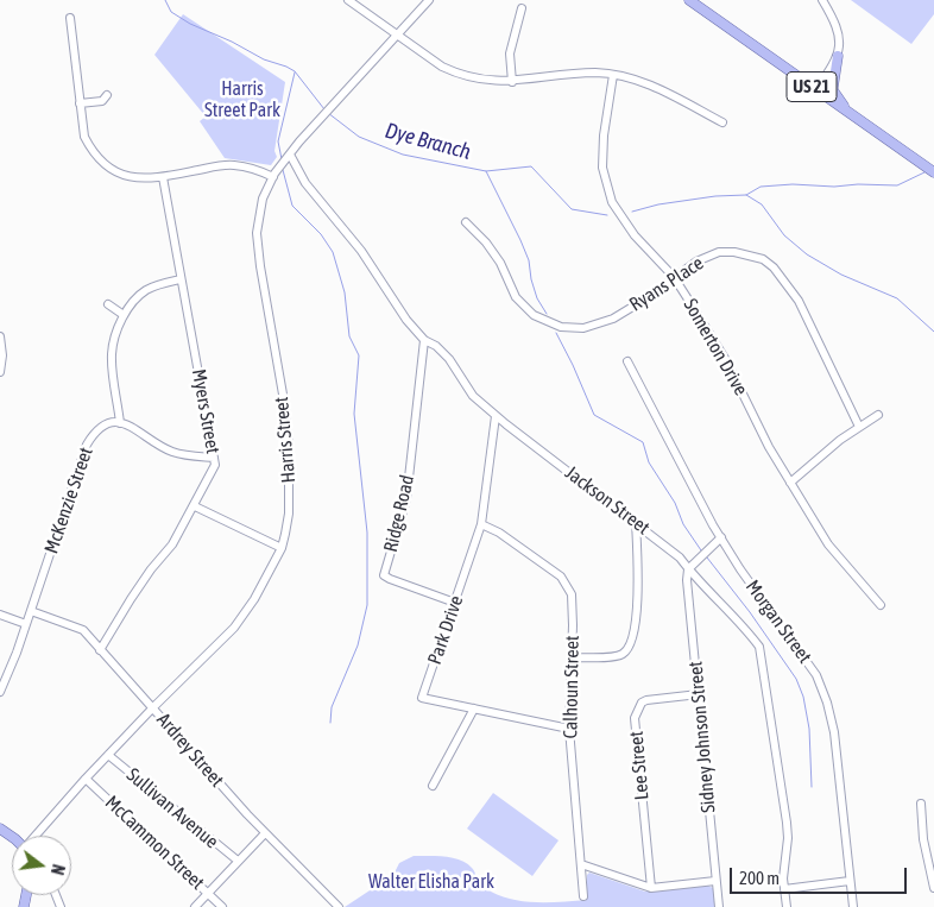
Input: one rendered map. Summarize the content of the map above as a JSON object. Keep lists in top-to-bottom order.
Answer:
{
  "streets": {
    "main road": ["US 21"],
    "street": [
      "Ryans Place",
      "Somerton Drive",
      "Myers Street",
      "Harris Street",
      "McKenzie Street",
      "Jackson Street",
      "Ridge Road",
      "Morgan Street",
      "Park Drive",
      "Calhoun Street",
      "Sidney Johnson Street",
      "Ardrey Street",
      "Lee Street",
      "Sullivan Avenue",
      "McCammon Street"
    ]
  },
  "crossings": [
    ["Ryans Place", "Somerton Drive"],
    ["Myers Street", "Ardrey Street"],
    ["Harris Street", "Jackson Street"],
    ["Harris Street", "Ardrey Street"],
    ["Harris Street", "Sullivan Avenue"],
    ["Harris Street", "McCammon Street"],
    ["McKenzie Street", "Ardrey Street"],
    ["Jackson Street", "Ridge Road"],
    ["Jackson Street", "Park Drive"],
    ["Jackson Street", "Sidney Johnson Street"],
    ["Ridge Road", "Park Drive"],
    ["Park Drive", "Calhoun Street"],
    ["Sidney Johnson Street", "Lee Street"]
  ],
  "water": ["Dye Branch"],
  "parks": ["Harris Street Park", "Walter Elisha Park"],
  "scale_bar": "200 m",
  "north": "right"
}
